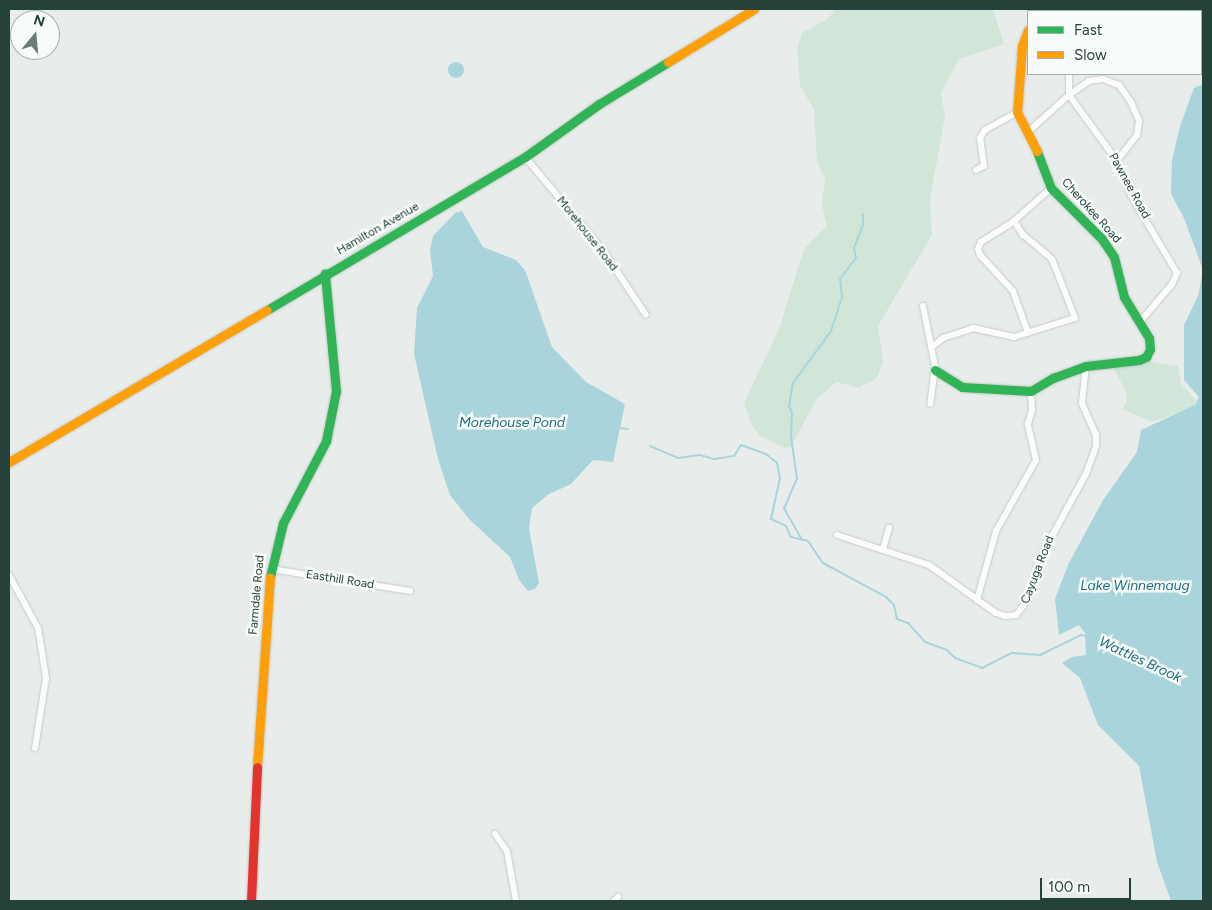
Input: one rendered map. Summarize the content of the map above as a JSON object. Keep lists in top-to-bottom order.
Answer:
{
  "streets": {
    "street": [
      "Pawnee Road",
      "Cherokee Road",
      "Hamilton Avenue",
      "Morehouse Road",
      "Cayuga Road",
      "Easthill Road",
      "Farmdale Road"
    ]
  },
  "crossings": [
    ["Pawnee Road", "Cherokee Road"],
    ["Cherokee Road", "Cayuga Road"],
    ["Hamilton Avenue", "Morehouse Road"],
    ["Hamilton Avenue", "Farmdale Road"],
    ["Easthill Road", "Farmdale Road"]
  ],
  "water": ["Morehouse Pond", "Lake Winnemaug", "Wattles Brook"],
  "legend": ["Fast", "Slow"],
  "scale_bar": "100 m",
  "north": "top"
}
